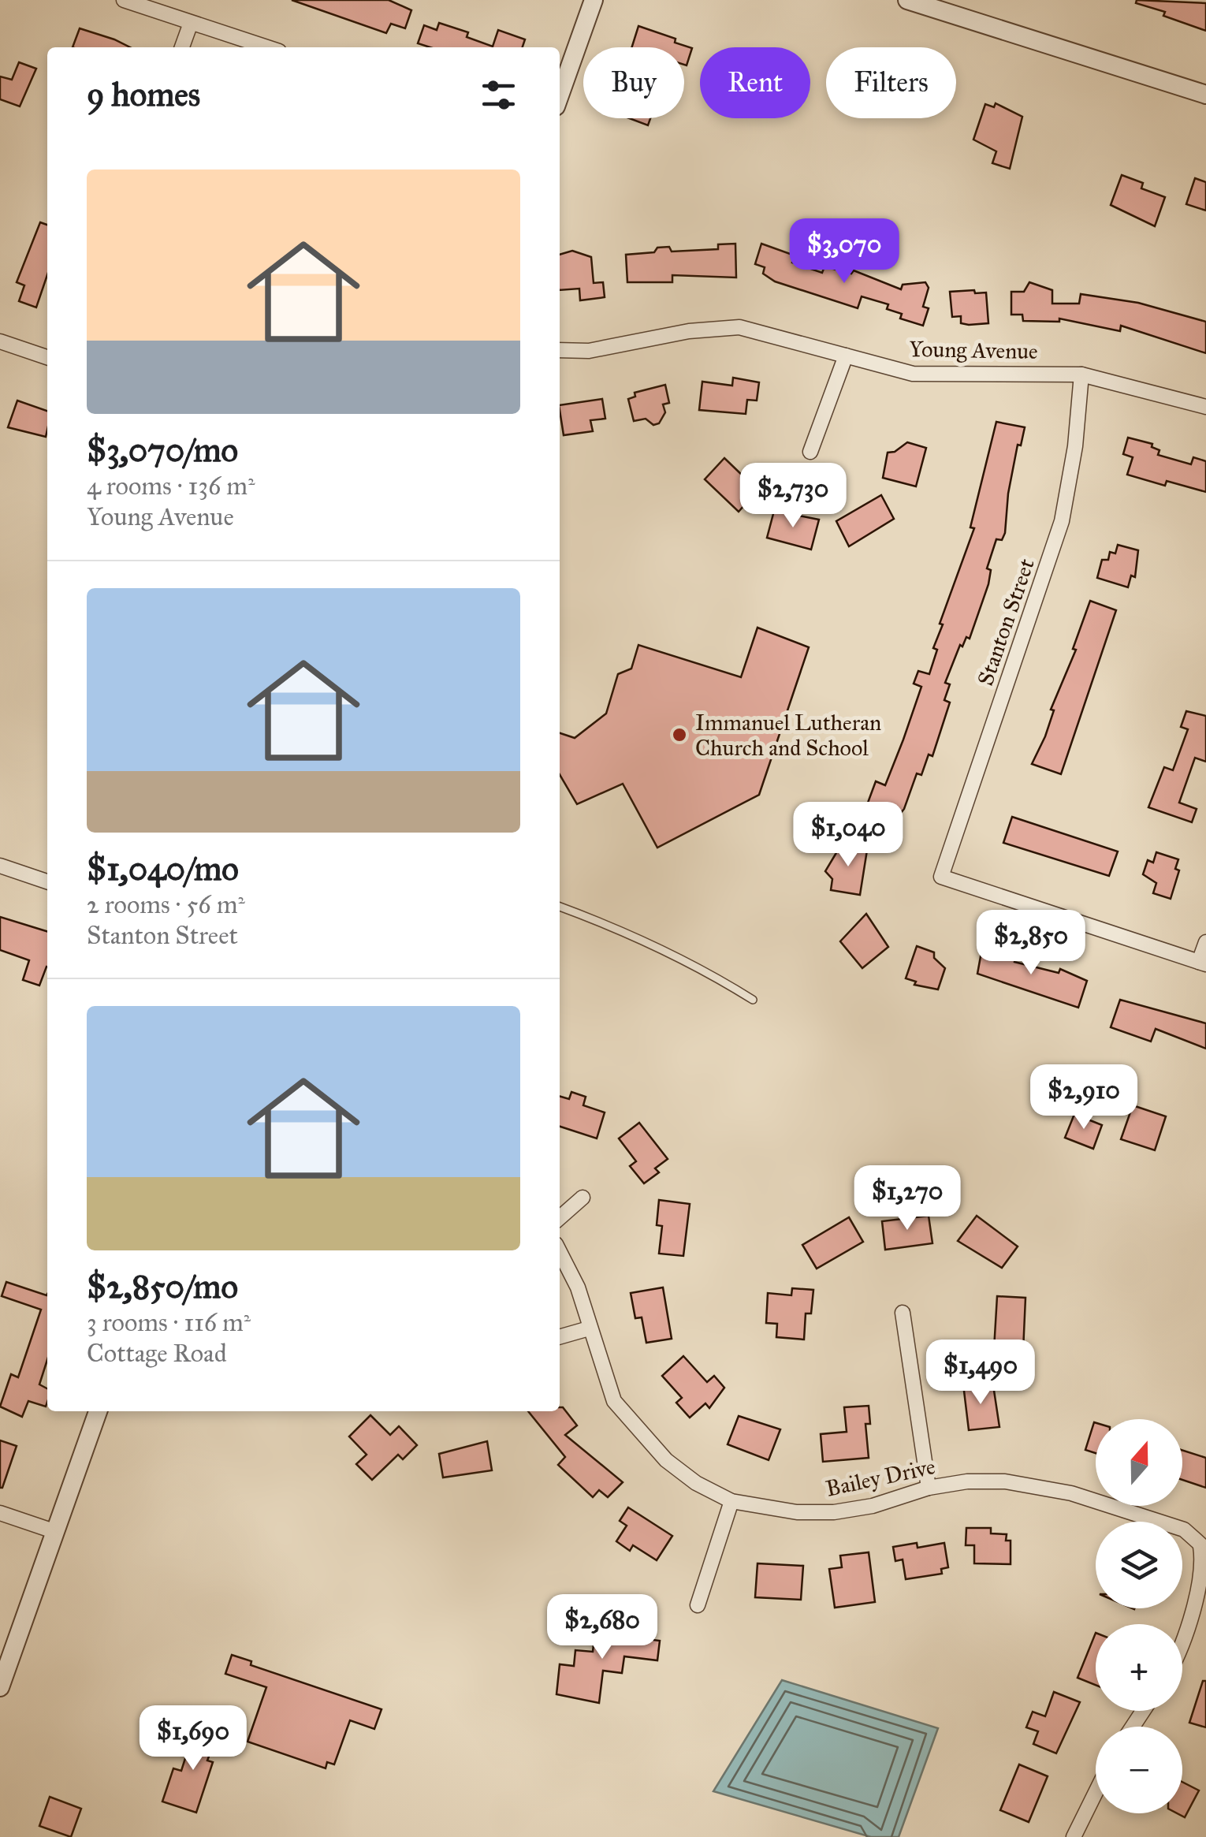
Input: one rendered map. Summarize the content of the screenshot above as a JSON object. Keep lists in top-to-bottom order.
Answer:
{
  "streets": {
    "street": ["Young Avenue", "Stanton Street", "Bailey Drive"]
  },
  "crossings": [
    ["Young Avenue", "Stanton Street"]
  ],
  "places": ["Immanuel Lutheran Church and School"],
  "north": "top",
  "page": {
    "chip": ["Buy", "Rent", "Filters"],
    "heading": "9 homes",
    "list": [
      {
        "name": "$3,070/mo",
        "note": "4 rooms · 136 m² · Young Avenue"
      },
      {
        "name": "$1,040/mo",
        "note": "2 rooms · 56 m² · Stanton Street"
      },
      {
        "name": "$2,850/mo",
        "note": "3 rooms · 116 m² · Cottage Road"
      }
    ],
    "price": [
      "$3,070",
      "$2,730",
      "$1,040",
      "$2,850",
      "$2,910",
      "$1,270",
      "$1,490",
      "$2,680",
      "$1,690"
    ],
    "map_buttons": ["+", "−"]
  }
}
